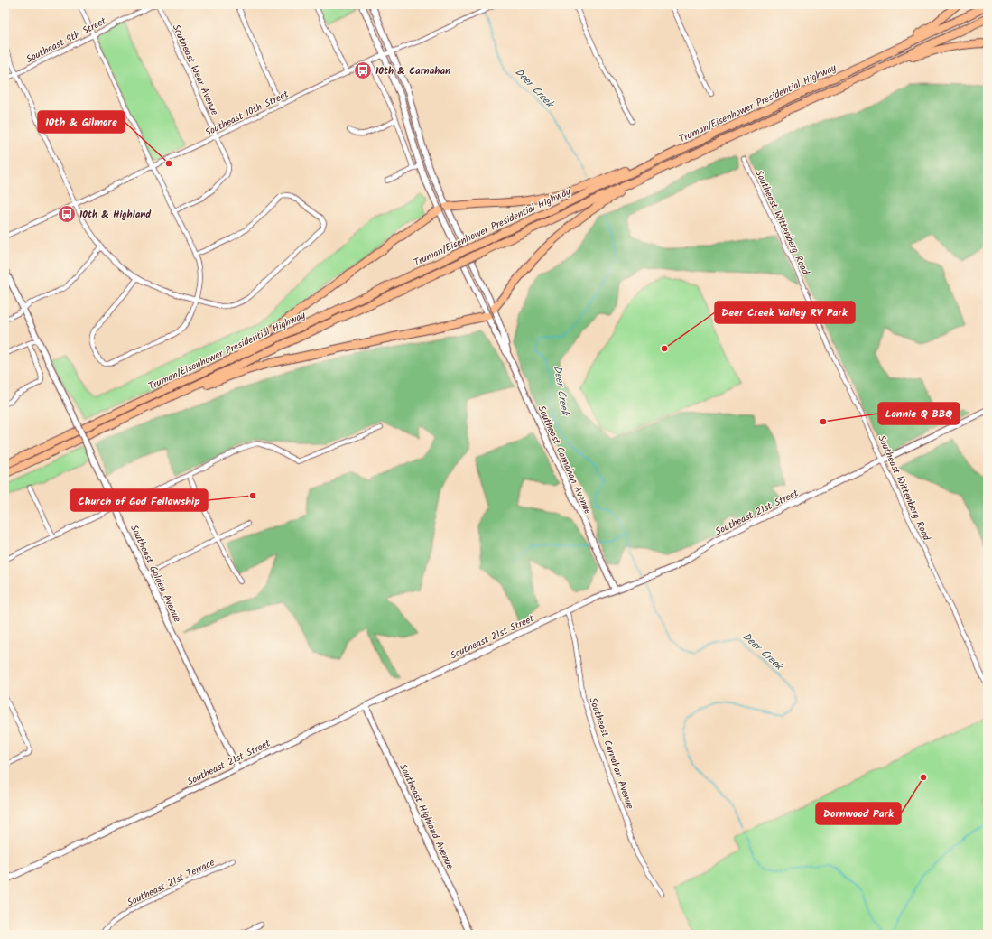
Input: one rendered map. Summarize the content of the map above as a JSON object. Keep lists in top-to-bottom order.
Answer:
{
  "streets": {
    "highway": ["Truman/Eisenhower Presidential Highway"],
    "street": [
      "Southeast 9th Street",
      "Southeast Wear Avenue",
      "Southeast 10th Street",
      "Southeast Wittenberg Road",
      "Southeast Carnahan Avenue",
      "Southeast 21st Street",
      "Southeast Golden Avenue",
      "Southeast Highland Avenue",
      "Southeast 21st Terrace"
    ]
  },
  "crossings": [
    ["Southeast Wear Avenue", "Southeast 10th Street"],
    ["Southeast 10th Street", "Southeast Carnahan Avenue"],
    ["Southeast Wittenberg Road", "Southeast 21st Street"],
    ["Southeast Carnahan Avenue", "Southeast 21st Street"],
    ["Southeast 21st Street", "Southeast Golden Avenue"],
    ["Southeast 21st Street", "Southeast Highland Avenue"]
  ],
  "water": ["Deer Creek"],
  "places": {
    "bus stop": ["10th & Carnahan", "10th & Highland"],
    "other": [
      "10th & Gilmore",
      "Deer Creek Valley RV Park",
      "Lonnie Q BBQ",
      "Church of God Fellowship",
      "Dornwood Park"
    ]
  }
}
